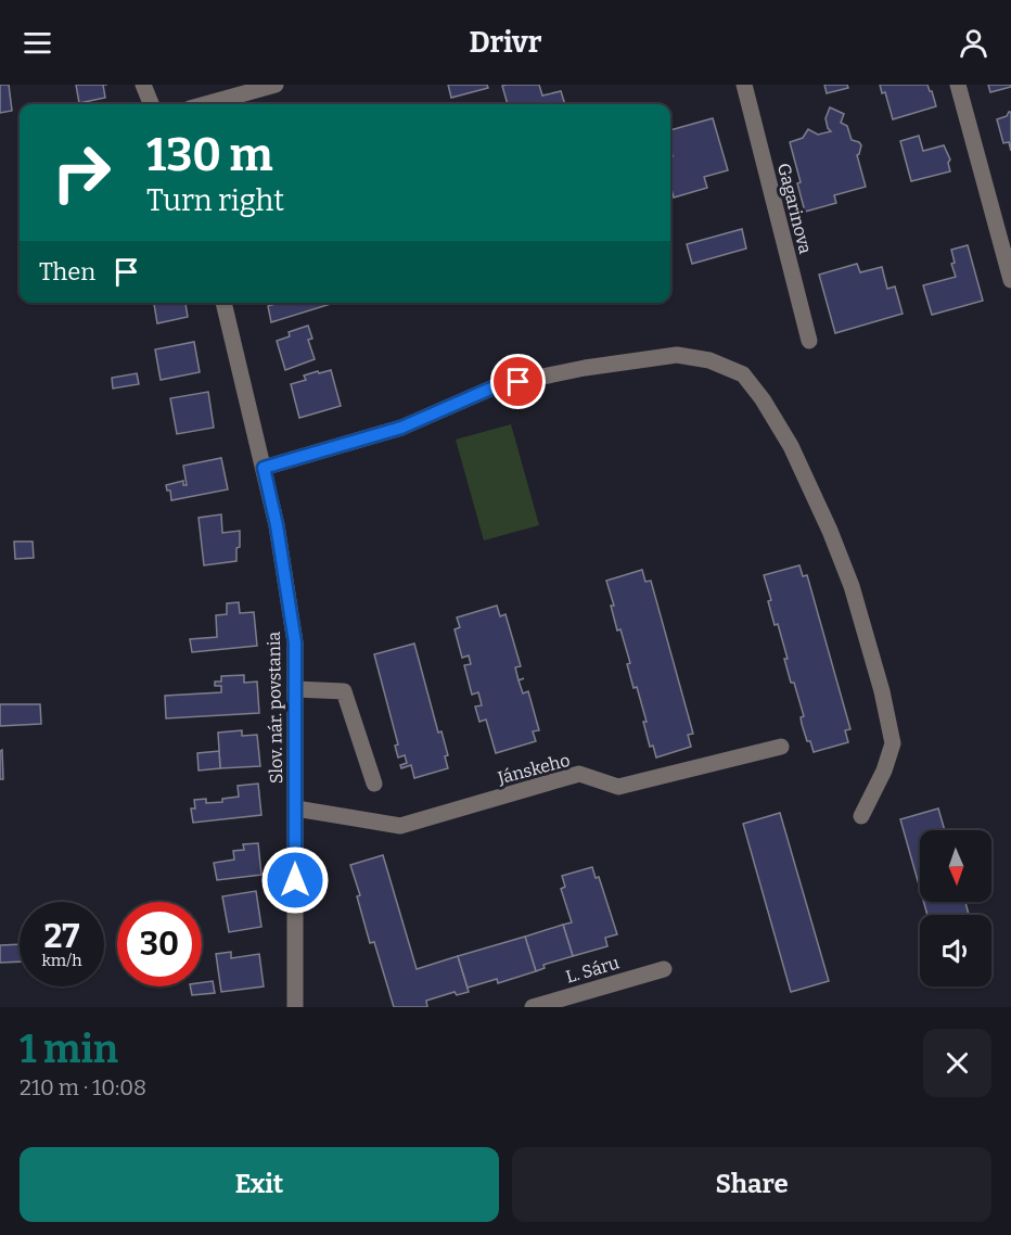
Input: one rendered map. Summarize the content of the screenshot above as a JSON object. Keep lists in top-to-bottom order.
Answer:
{
  "streets": {
    "street": [
      "Gagarinova",
      "Slov. nár. povstania",
      "Jánskeho",
      "L. Sáru"
    ]
  },
  "crossings": [
    ["Slov. nár. povstania", "Jánskeho"]
  ],
  "north": "bottom",
  "page": {
    "header": "Drivr",
    "turn": ["130 m", "Turn right"],
    "then": "Then",
    "speed": "27 km/h",
    "limit": "30",
    "heading": ["1 min", "210 m · 10:08"],
    "buttons": ["Exit", "Share"]
  }
}
